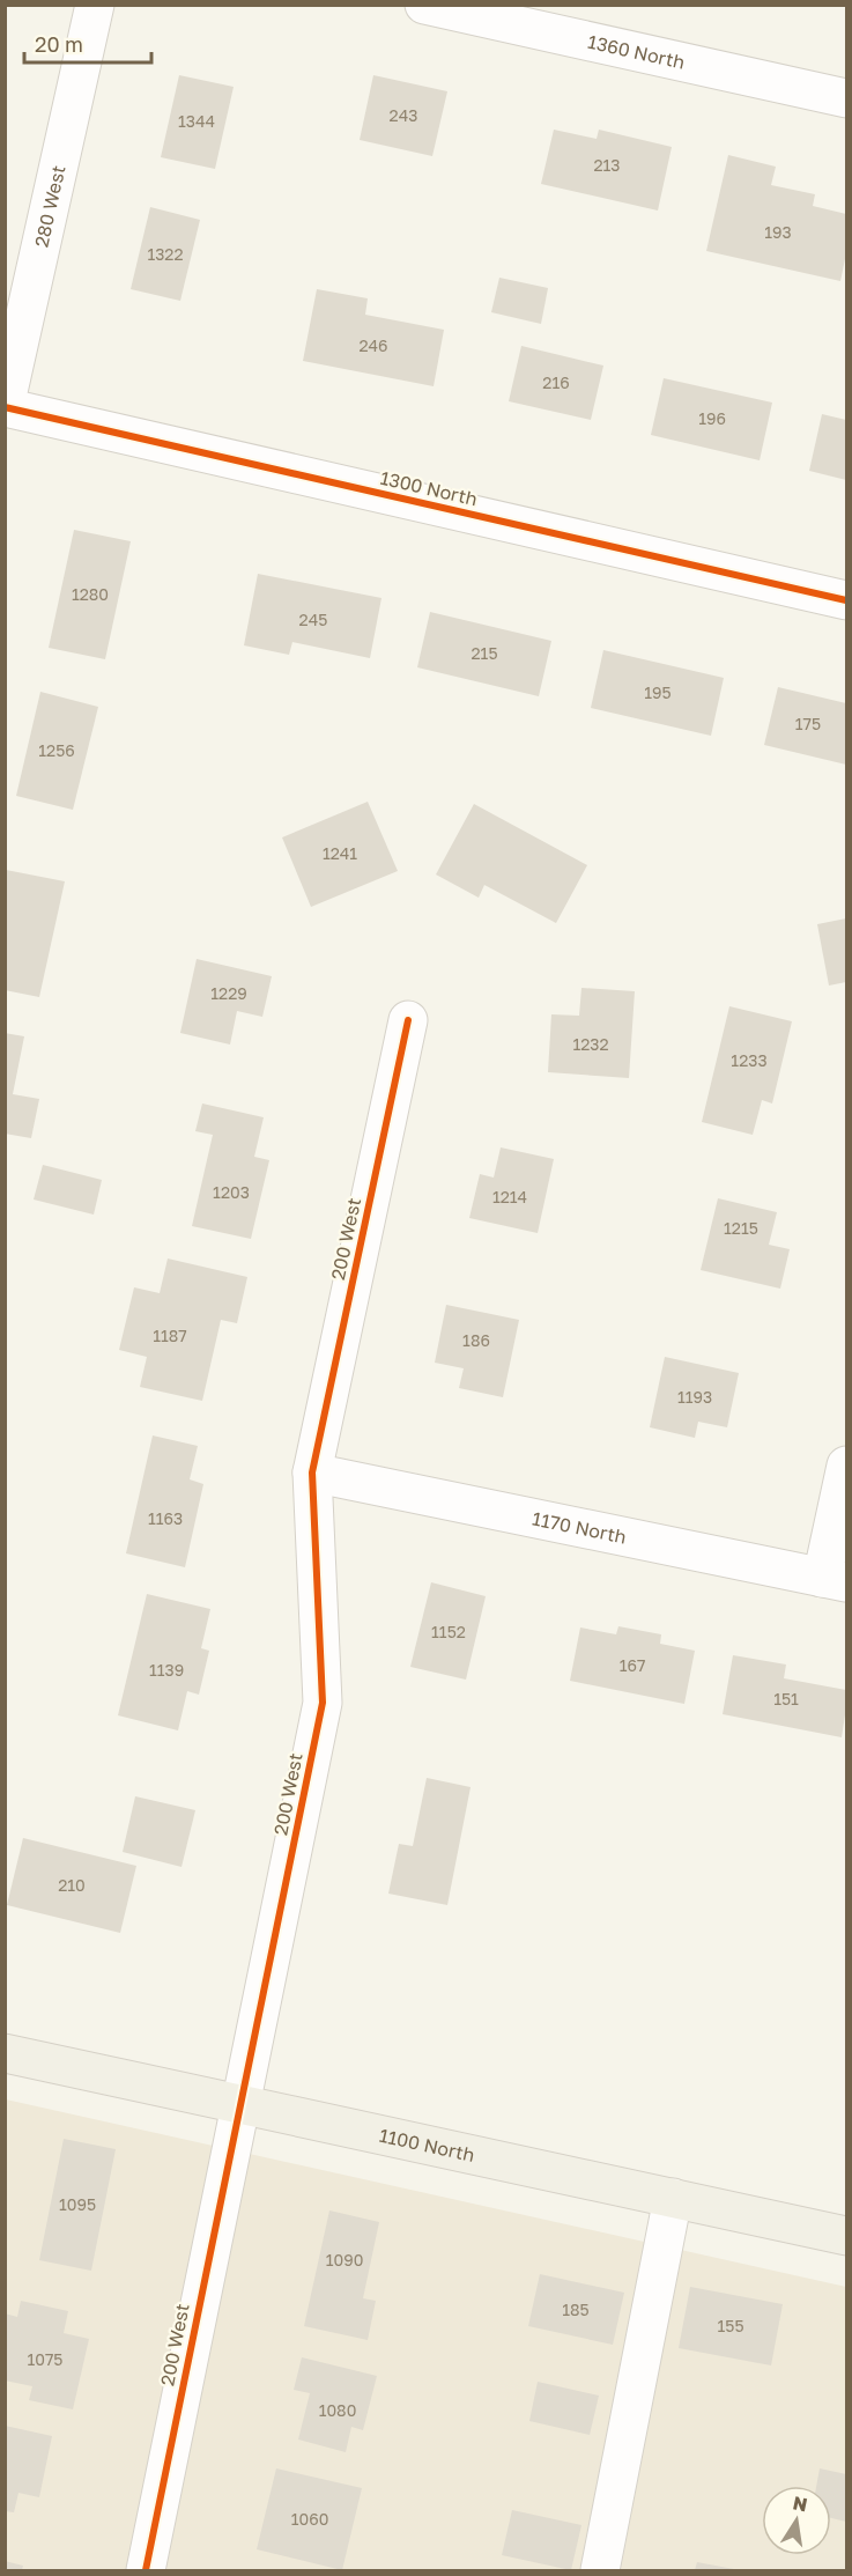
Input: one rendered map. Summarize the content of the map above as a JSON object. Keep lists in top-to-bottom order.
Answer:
{
  "streets": {
    "main road": ["1100 North"],
    "street": [
      "1360 North",
      "280 West",
      "1300 North",
      "200 West",
      "1170 North"
    ]
  },
  "crossings": [
    ["280 West", "1300 North"],
    ["200 West", "1170 North"],
    ["200 West", "1100 North"]
  ],
  "house_numbers": [
    "243",
    "1344",
    "213",
    "193",
    "1322",
    "246",
    "216",
    "196",
    "1280",
    "245",
    "215",
    "195",
    "175",
    "1256",
    "1241",
    "1229",
    "1232",
    "1233",
    "1203",
    "1214",
    "1215",
    "1187",
    "186",
    "1193",
    "1163",
    "1152",
    "167",
    "1139",
    "151",
    "210",
    "1095",
    "1090",
    "185",
    "155",
    "1075",
    "1080",
    "1060"
  ],
  "scale_bar": "20 m",
  "north": "top"
}
